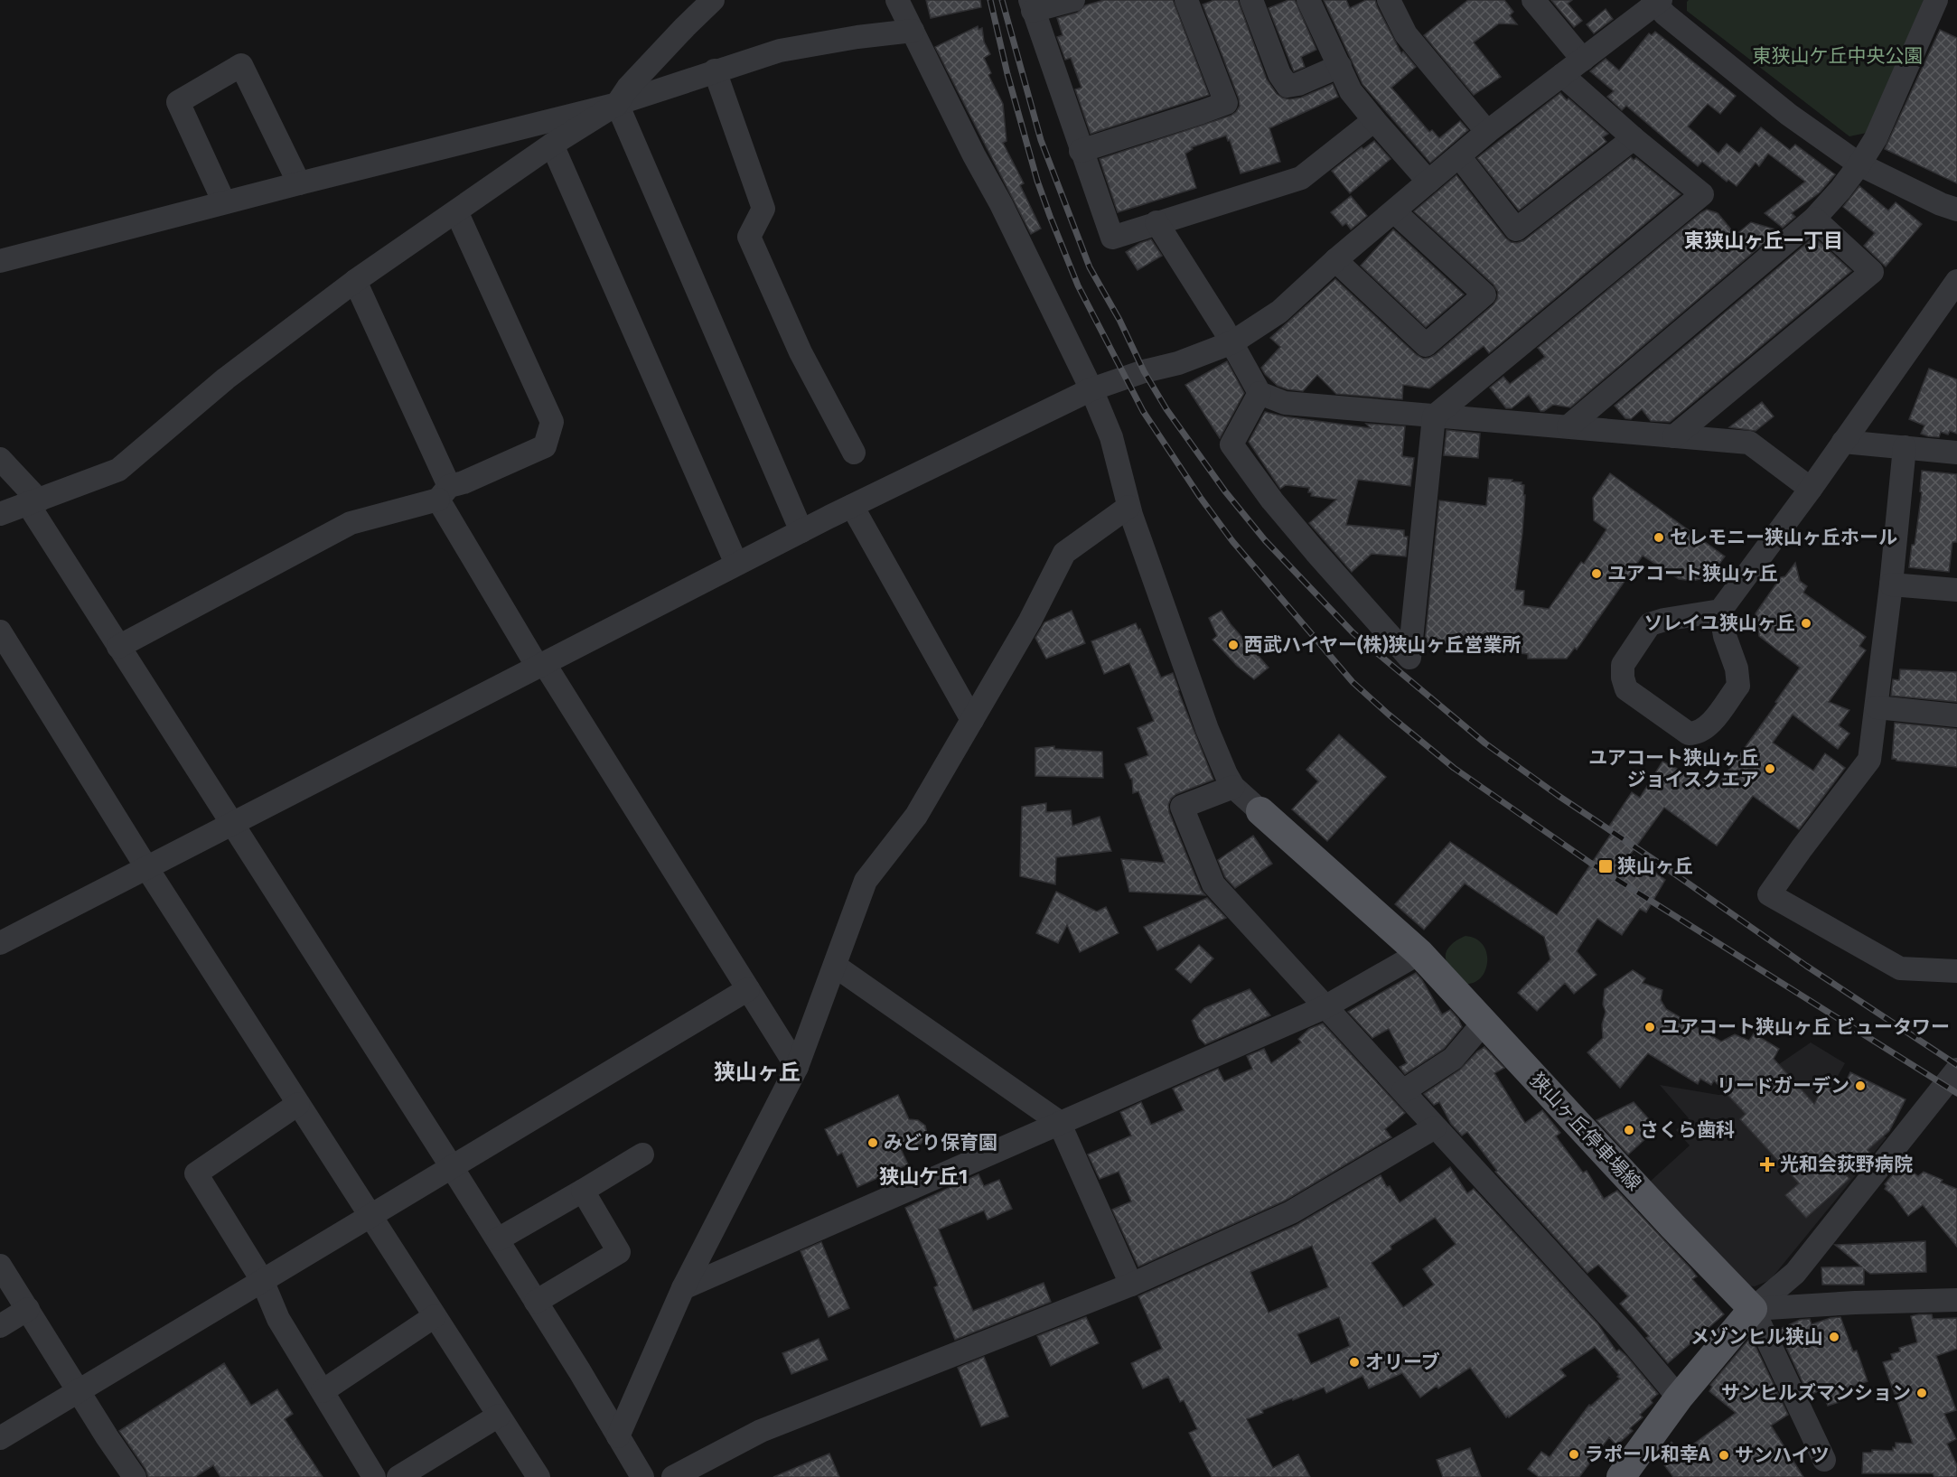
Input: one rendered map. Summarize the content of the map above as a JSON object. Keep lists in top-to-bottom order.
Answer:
{
  "streets": {
    "main road": ["狭山ヶ丘停車場線"]
  },
  "districts": ["東狭山ヶ丘一丁目", "狭山ヶ丘", "狭山ケ丘1"],
  "parks": ["東狭山ケ丘中央公園"],
  "places": {
    "other": [
      "セレモニー狭山ヶ丘ホール",
      "ユアコート狭山ヶ丘",
      "ソレイユ狭山ヶ丘",
      "西武ハイヤー(株)狭山ヶ丘営業所",
      "ユアコート狭山ヶ丘 ジョイスクエア",
      "ユアコート狭山ヶ丘 ビュータワー",
      "リードガーデン",
      "さくら歯科",
      "みどり保育園",
      "メゾンヒル狭山",
      "オリーブ",
      "サンヒルズマンション",
      "ラポール和幸A",
      "サンハイツ"
    ],
    "transit": ["狭山ヶ丘"],
    "health": ["光和会荻野病院"]
  }
}
